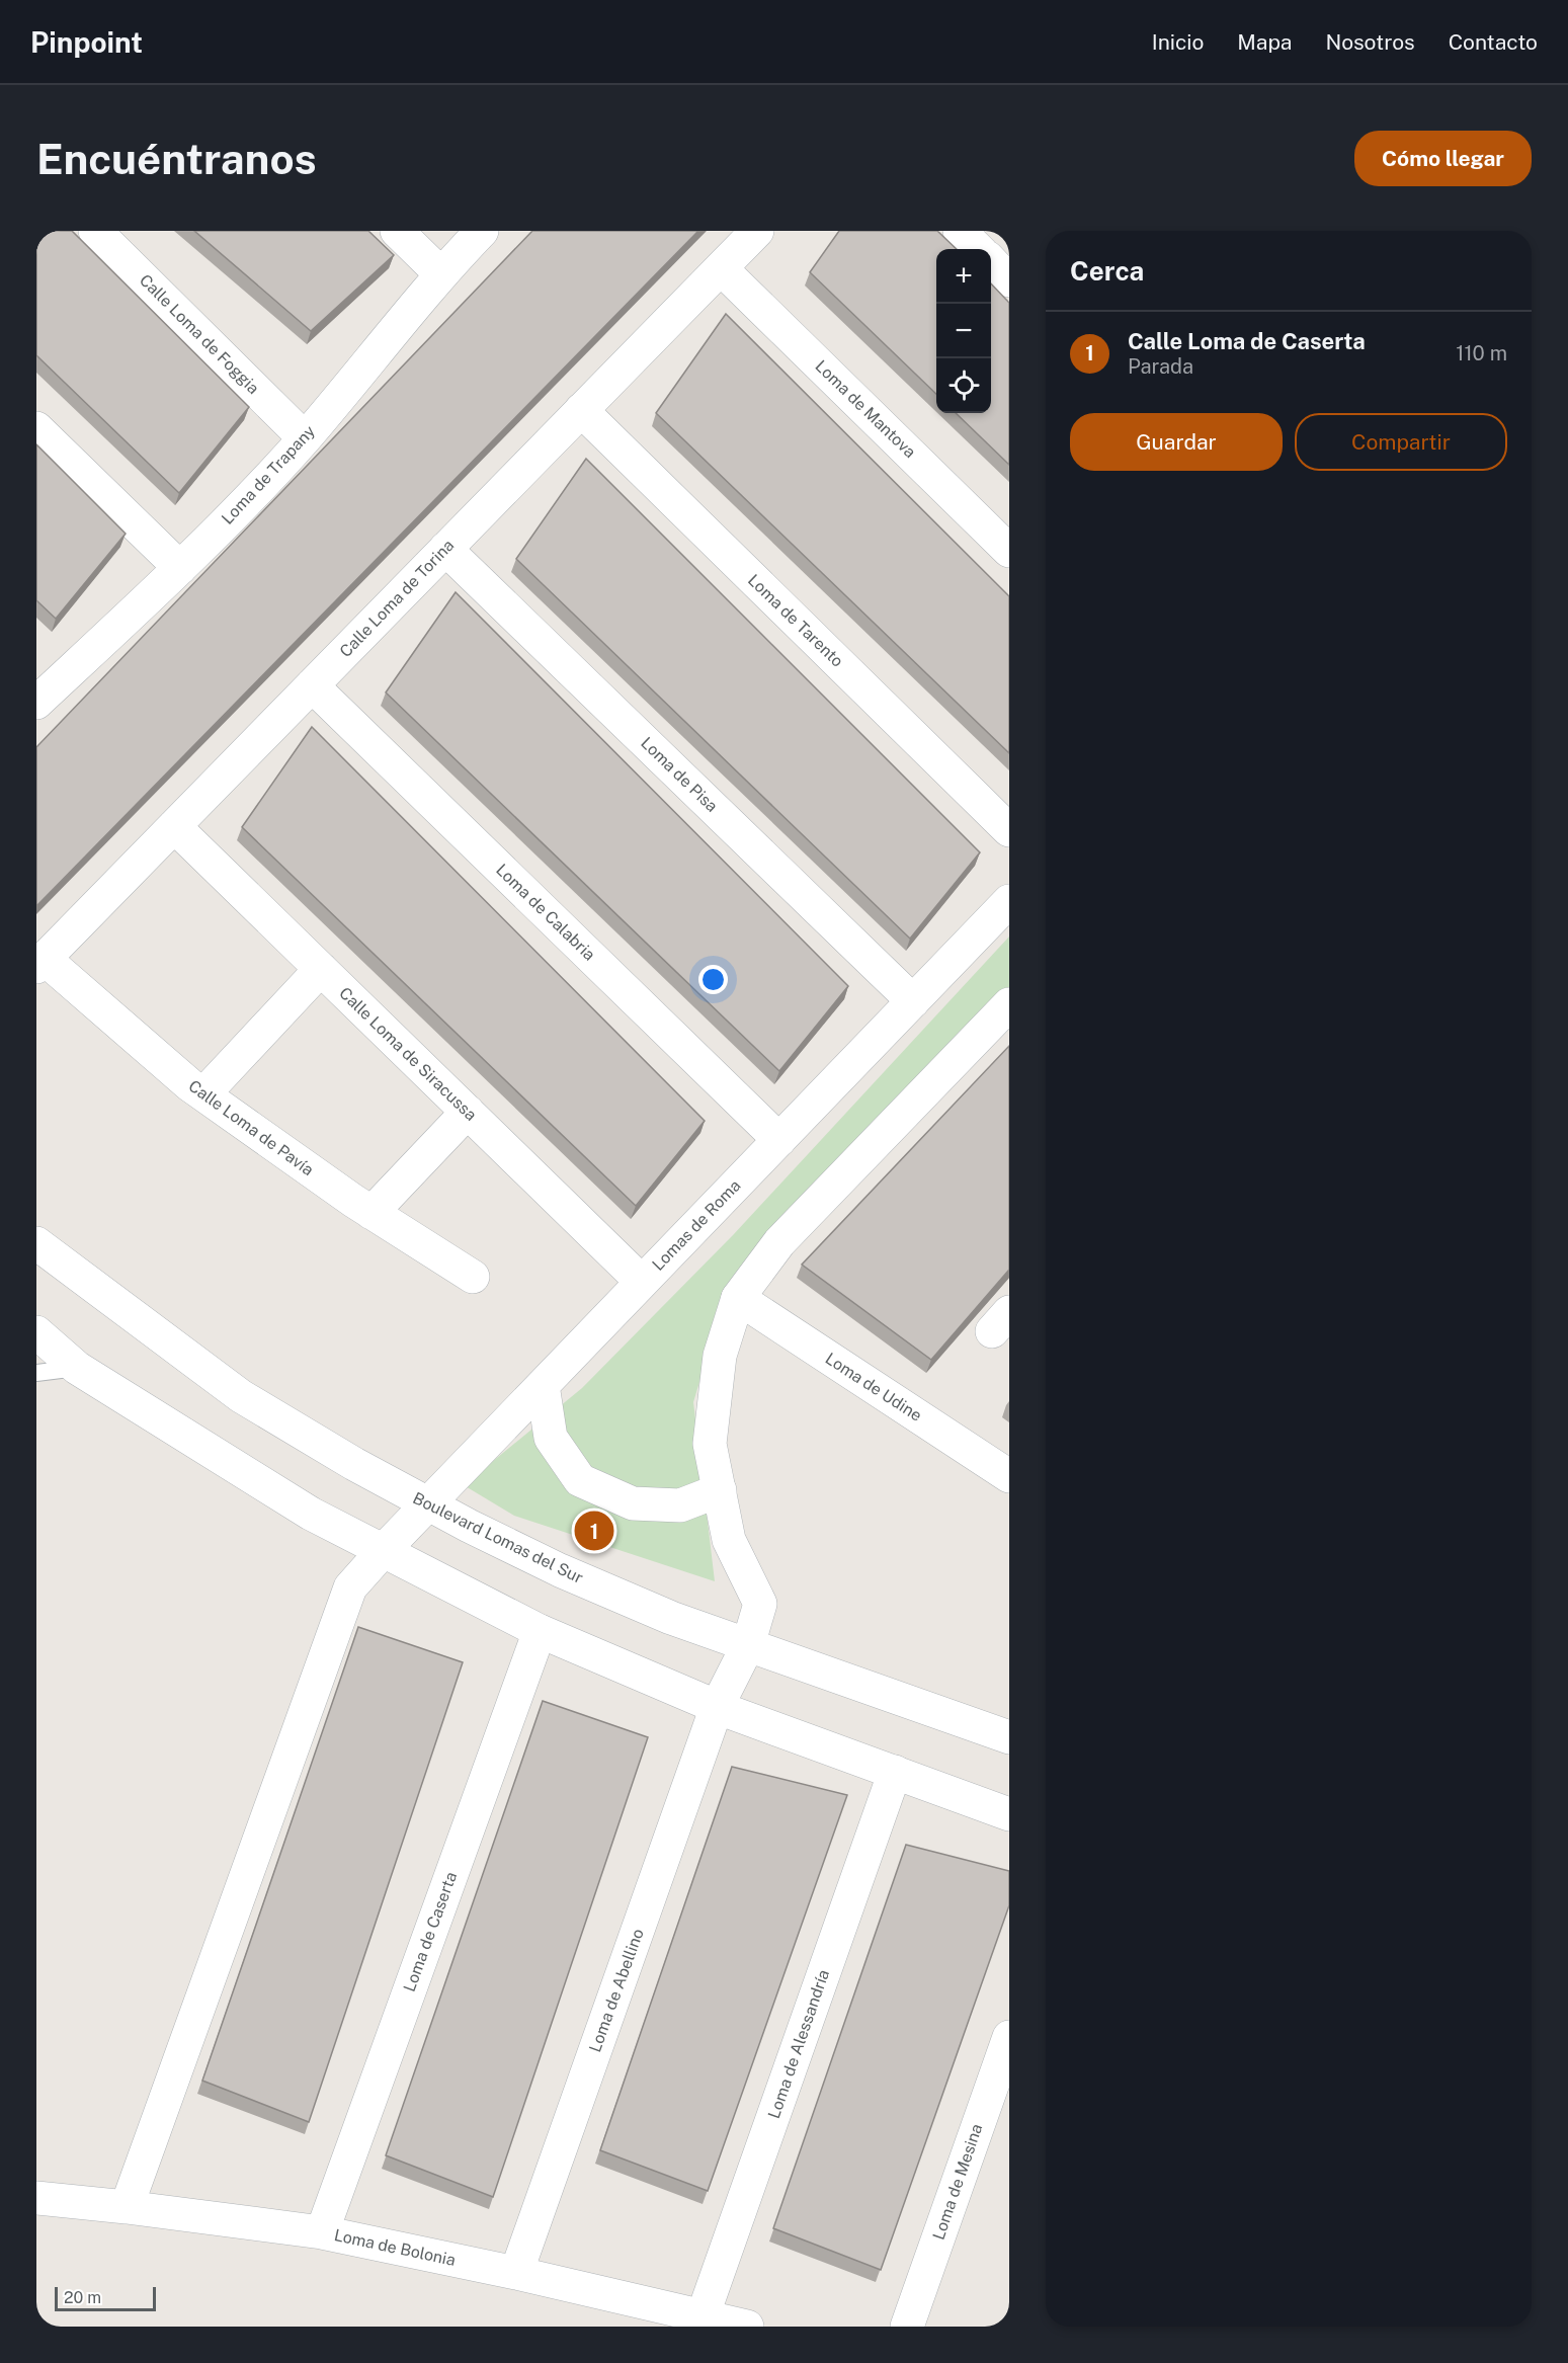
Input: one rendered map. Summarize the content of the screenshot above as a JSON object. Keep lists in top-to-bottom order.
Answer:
{
  "streets": {
    "street": [
      "Calle Loma de Foggia",
      "Loma de Mantova",
      "Loma de Trapany",
      "Calle Loma de Torina",
      "Loma de Tarento",
      "Loma de Pisa",
      "Loma de Calabria",
      "Calle Loma de Siracussa",
      "Calle Loma de Pavía",
      "Lomas de Roma",
      "Loma de Udine",
      "Boulevard Lomas del Sur",
      "Loma de Caserta",
      "Loma de Abellino",
      "Loma de Alessandría",
      "Loma de Mesina",
      "Loma de Bolonia"
    ]
  },
  "crossings": [
    ["Calle Loma de Foggia", "Loma de Trapany"],
    ["Loma de Mantova", "Calle Loma de Torina"],
    ["Calle Loma de Torina", "Loma de Tarento"],
    ["Calle Loma de Torina", "Loma de Pisa"],
    ["Calle Loma de Torina", "Loma de Calabria"],
    ["Calle Loma de Torina", "Calle Loma de Siracussa"],
    ["Calle Loma de Torina", "Calle Loma de Pavía"],
    ["Loma de Pisa", "Lomas de Roma"],
    ["Loma de Calabria", "Lomas de Roma"],
    ["Calle Loma de Siracussa", "Lomas de Roma"],
    ["Lomas de Roma", "Boulevard Lomas del Sur"],
    ["Lomas de Roma", "Loma de Bolonia"],
    ["Loma de Caserta", "Loma de Bolonia"],
    ["Loma de Abellino", "Loma de Bolonia"],
    ["Loma de Alessandría", "Loma de Bolonia"]
  ],
  "scale_bar": "20 m",
  "page": {
    "header": "Pinpoint",
    "nav": [
      "Inicio",
      "Mapa",
      "Nosotros",
      "Contacto"
    ],
    "buttons": [
      "Cómo llegar",
      ["Guardar", "Compartir"]
    ],
    "title": "Encuéntranos",
    "heading": "Cerca",
    "map_buttons": ["+", "−"],
    "list": [
      {
        "mark": "1",
        "name": "Calle Loma de Caserta",
        "note": "Parada",
        "value": "110 m"
      }
    ],
    "pins": "1",
    "scale": "20 m"
  }
}
